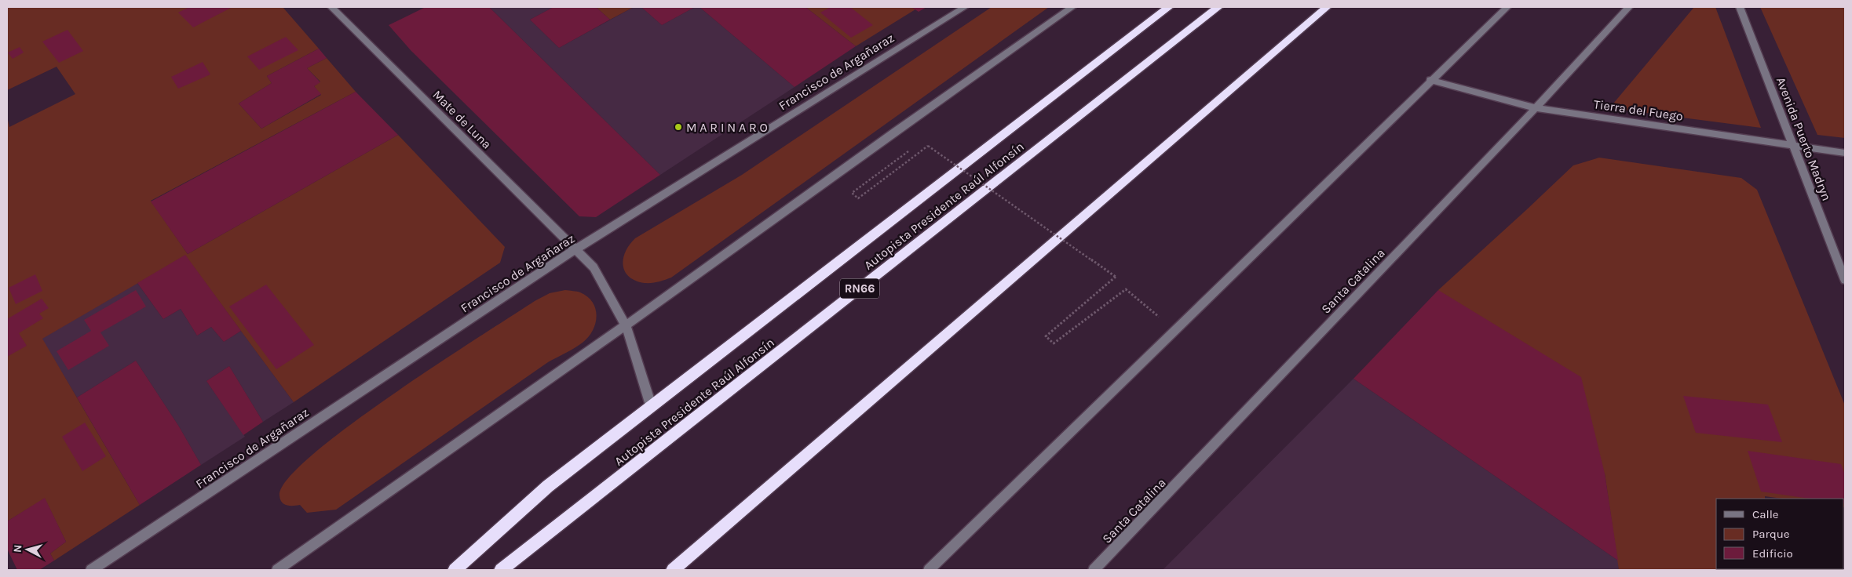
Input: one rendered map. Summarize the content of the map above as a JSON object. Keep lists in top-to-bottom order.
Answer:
{
  "streets": {
    "highway": ["Autopista Presidente Raúl Alfonsín", "RN66"],
    "street": [
      "Francisco de Argañaraz",
      "Tierra del Fuego",
      "Mate de Luna",
      "Avenida Puerto Madryn",
      "Santa Catalina"
    ]
  },
  "crossings": [
    ["Francisco de Argañaraz", "Mate de Luna"],
    ["Tierra del Fuego", "Avenida Puerto Madryn"],
    ["Tierra del Fuego", "Santa Catalina"]
  ],
  "places": ["M A R I N A R O"],
  "legend": ["Calle", "Parque", "Edificio"],
  "north": "left"
}
